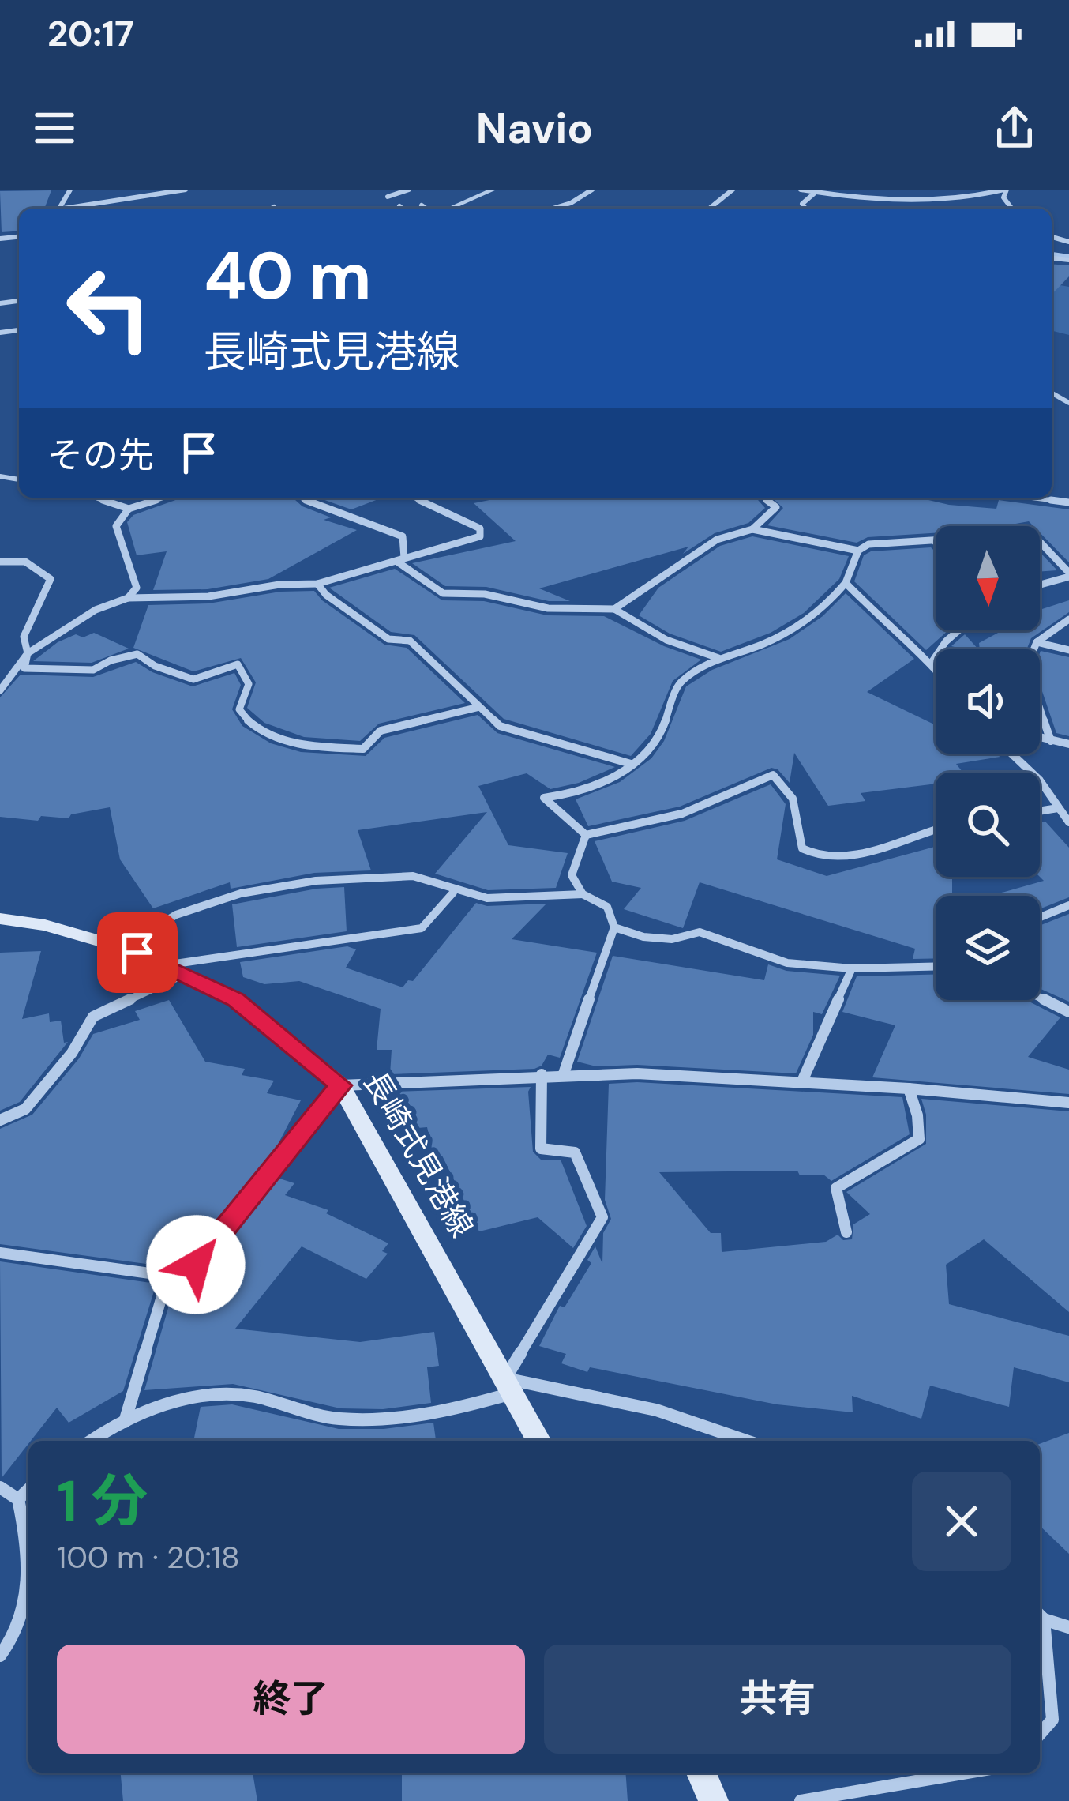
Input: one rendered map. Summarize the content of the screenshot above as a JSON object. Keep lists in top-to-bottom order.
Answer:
{
  "streets": {
    "main road": ["長崎式見港線"]
  },
  "north": "bottom",
  "page": {
    "status": "20:17",
    "header": "Navio",
    "turn": ["40 m", "長崎式見港線"],
    "then": "その先",
    "heading": ["1 分", "100 m · 20:18"],
    "buttons": ["終了", "共有"]
  }
}
